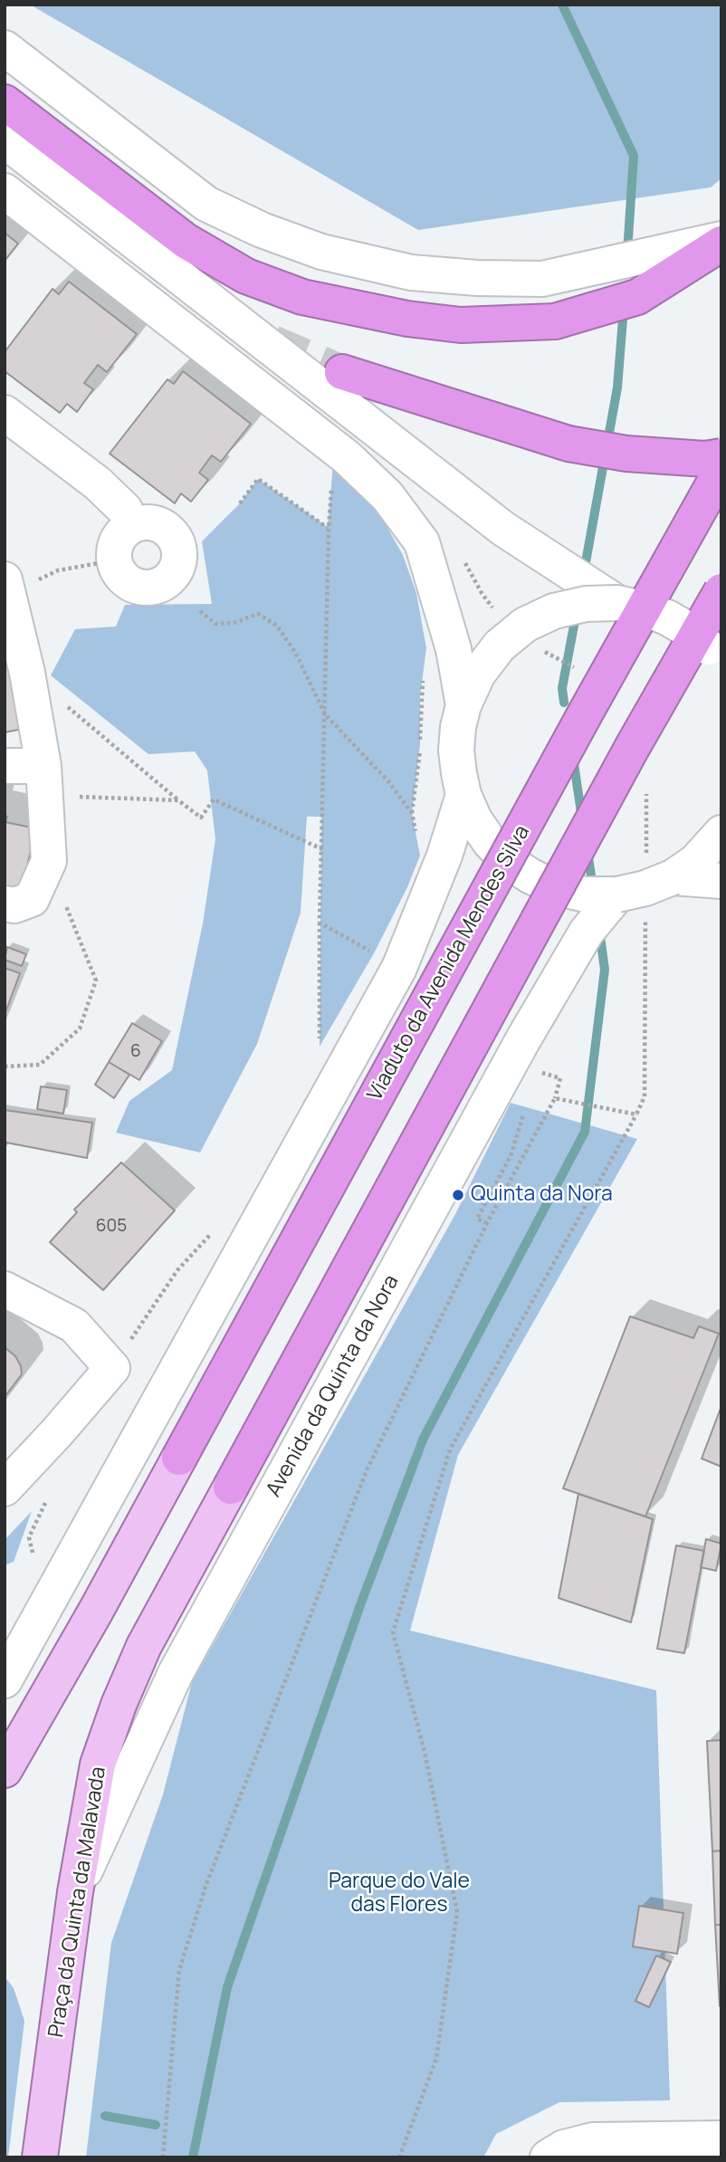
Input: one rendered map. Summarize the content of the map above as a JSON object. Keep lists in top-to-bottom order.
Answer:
{
  "streets": {
    "highway": ["Viaduto da Avenida Mendes Silva"],
    "main road": ["Avenida da Quinta da Nora", "Praça da Quinta da Malavada"]
  },
  "crossings": [
    ["Avenida da Quinta da Nora", "Praça da Quinta da Malavada"]
  ],
  "parks": ["Parque do Vale das Flores"],
  "places": ["Quinta da Nora"],
  "house_numbers": ["6", "605"]
}
